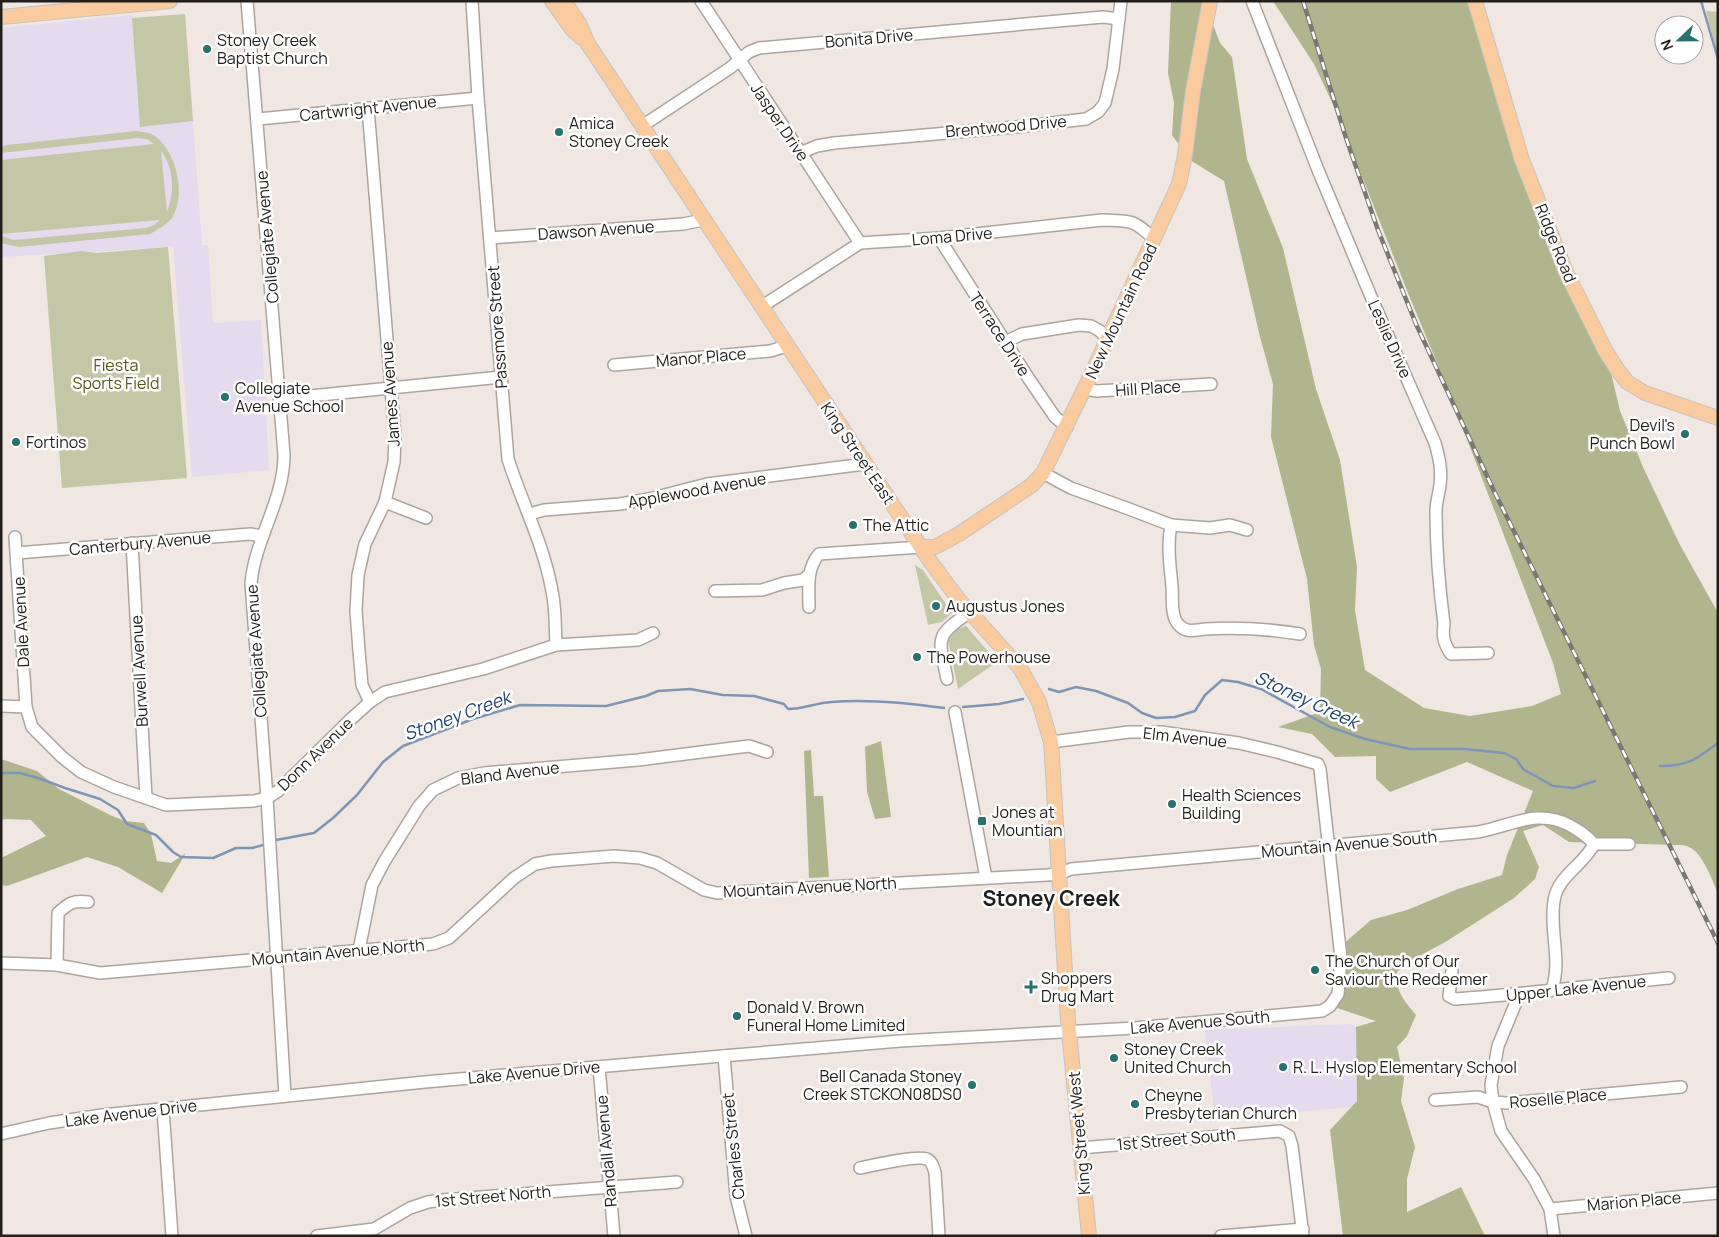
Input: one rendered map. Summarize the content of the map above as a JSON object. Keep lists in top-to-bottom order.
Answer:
{
  "streets": {
    "main road": [
      "Ridge Road",
      "New Mountain Road",
      "King Street East",
      "King Street West"
    ],
    "street": [
      "Bonita Drive",
      "Cartwright Avenue",
      "Jasper Drive",
      "Brentwood Drive",
      "Dawson Avenue",
      "Loma Drive",
      "Collegiate Avenue",
      "Passmore Street",
      "Terrace Drive",
      "Leslie Drive",
      "Manor Place",
      "Hill Place",
      "James Avenue",
      "Applewood Avenue",
      "Canterbury Avenue",
      "Dale Avenue",
      "Burwell Avenue",
      "Elm Avenue",
      "Donn Avenue",
      "Bland Avenue",
      "Mountain Avenue South",
      "Mountain Avenue North",
      "Upper Lake Avenue",
      "Lake Avenue South",
      "Lake Avenue Drive",
      "Roselle Place",
      "1st Street South",
      "Charles Street",
      "Randall Avenue",
      "1st Street North",
      "Marion Place"
    ]
  },
  "crossings": [
    ["Bonita Drive", "Jasper Drive"],
    ["Bonita Drive", "Brentwood Drive"],
    ["Bonita Drive", "King Street East"],
    ["Cartwright Avenue", "Collegiate Avenue"],
    ["Cartwright Avenue", "Passmore Street"],
    ["Cartwright Avenue", "James Avenue"],
    ["Jasper Drive", "Brentwood Drive"],
    ["Jasper Drive", "Loma Drive"],
    ["Dawson Avenue", "Passmore Street"],
    ["Dawson Avenue", "King Street East"],
    ["Loma Drive", "New Mountain Road"],
    ["Loma Drive", "Terrace Drive"],
    ["Loma Drive", "King Street East"],
    ["Collegiate Avenue", "Canterbury Avenue"],
    ["Collegiate Avenue", "Donn Avenue"],
    ["Collegiate Avenue", "Mountain Avenue North"],
    ["Collegiate Avenue", "Lake Avenue Drive"],
    ["New Mountain Road", "Terrace Drive"],
    ["New Mountain Road", "Hill Place"],
    ["New Mountain Road", "King Street East"],
    ["Passmore Street", "Applewood Avenue"],
    ["Passmore Street", "Donn Avenue"],
    ["Manor Place", "King Street East"],
    ["James Avenue", "Donn Avenue"],
    ["King Street East", "Applewood Avenue"],
    ["King Street East", "Elm Avenue"],
    ["King Street East", "Mountain Avenue South"],
    ["King Street East", "Mountain Avenue North"],
    ["King Street East", "Lake Avenue South"],
    ["King Street East", "Lake Avenue Drive"],
    ["King Street East", "King Street West"],
    ["Canterbury Avenue", "Dale Avenue"],
    ["Canterbury Avenue", "Burwell Avenue"],
    ["Dale Avenue", "Donn Avenue"],
    ["Burwell Avenue", "Donn Avenue"],
    ["Elm Avenue", "Mountain Avenue South"],
    ["Elm Avenue", "Lake Avenue South"],
    ["Bland Avenue", "Mountain Avenue North"],
    ["Mountain Avenue South", "Mountain Avenue North"],
    ["Mountain Avenue South", "Lake Avenue South"],
    ["Lake Avenue South", "Lake Avenue Drive"],
    ["Lake Avenue South", "King Street West"],
    ["Lake Avenue Drive", "King Street West"],
    ["Lake Avenue Drive", "Charles Street"],
    ["Lake Avenue Drive", "Randall Avenue"],
    ["King Street West", "1st Street South"],
    ["Randall Avenue", "1st Street North"]
  ],
  "districts": ["Stoney Creek"],
  "water": ["Stoney Creek"],
  "parks": ["Fiesta Sports Field"],
  "places": {
    "other": [
      "Stoney Creek Baptist Church",
      "Amica Stoney Creek",
      "Collegiate Avenue School",
      "Devil's Punch Bowl",
      "Fortinos",
      "The Attic",
      "Augustus Jones",
      "The Powerhouse",
      "Health Sciences Building",
      "The Church of Our Saviour the Redeemer",
      "Donald V. Brown Funeral Home Limited",
      "Stoney Creek United Church",
      "R. L. Hyslop Elementary School",
      "Bell Canada Stoney Creek STCKON08DS0",
      "Cheyne Presbyterian Church"
    ],
    "transit": ["Jones at Mountian"],
    "health": ["Shoppers Drug Mart"]
  },
  "north": "left"
}
